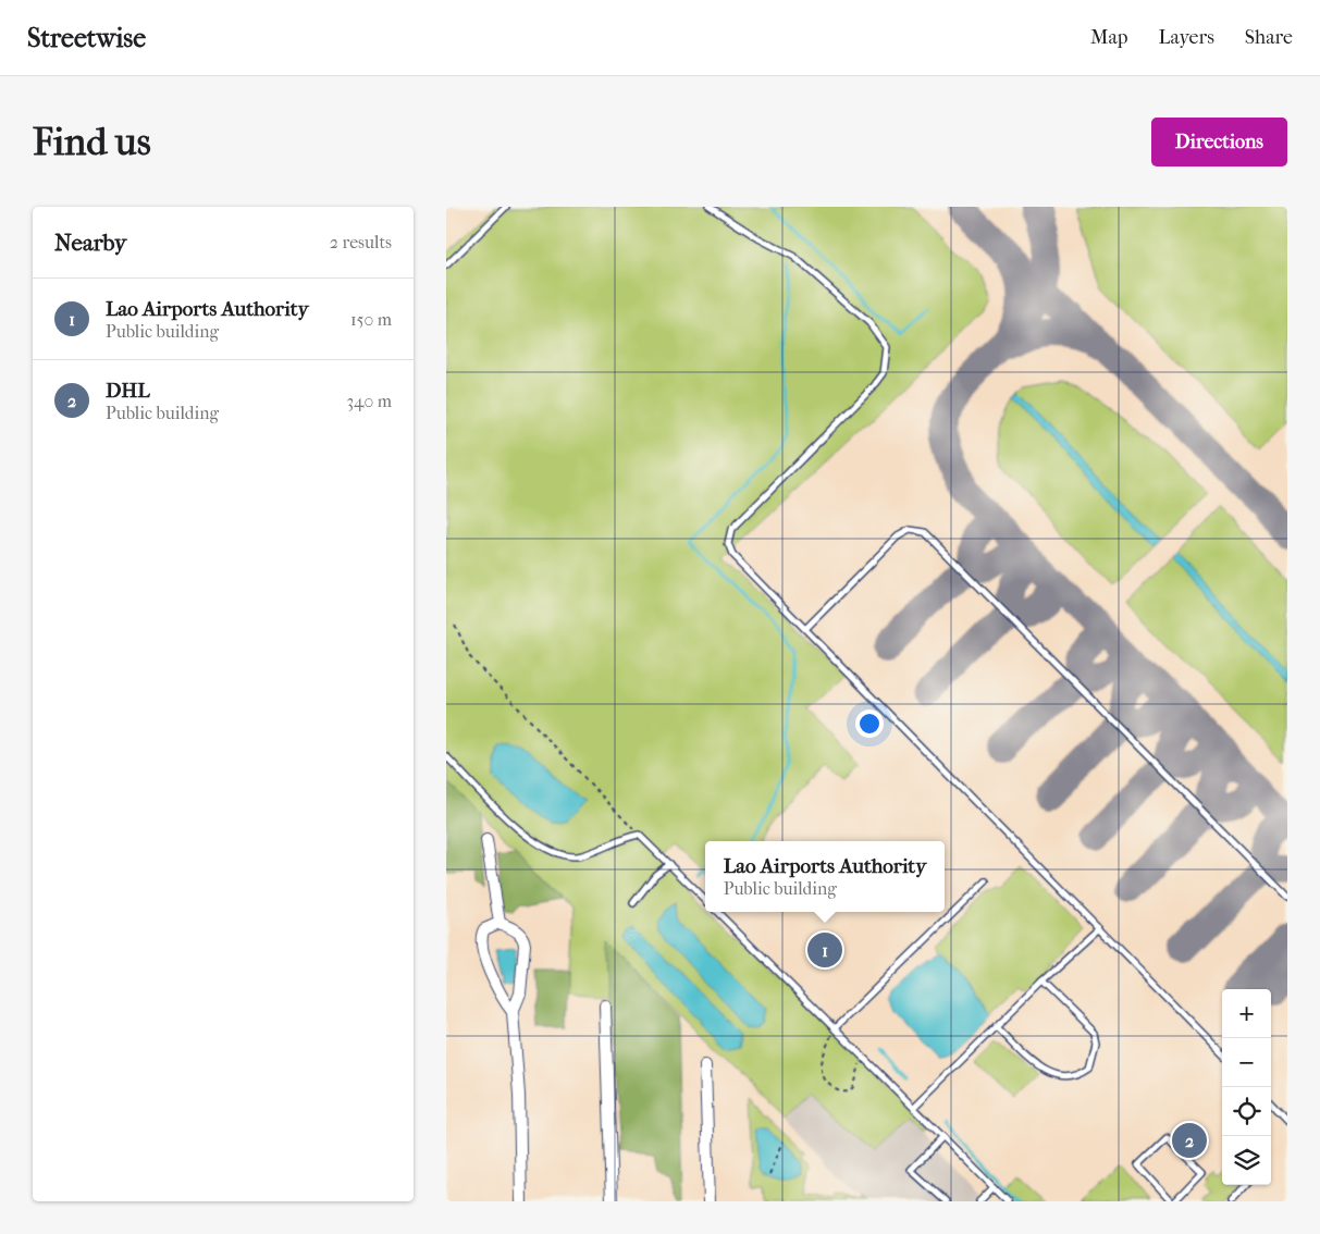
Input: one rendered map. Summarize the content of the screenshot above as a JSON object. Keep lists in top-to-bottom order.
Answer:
{
  "page": {
    "header": "Streetwise",
    "nav": ["Map", "Layers", "Share"],
    "buttons": "Directions",
    "title": "Find us",
    "heading": ["Nearby", "2 results"],
    "list": [
      {
        "mark": "1",
        "name": "Lao Airports Authority",
        "note": "Public building",
        "value": "150 m"
      },
      {
        "mark": "2",
        "name": "DHL",
        "note": "Public building",
        "value": "340 m"
      }
    ],
    "popup": ["Lao Airports Authority", "Public building"],
    "pins": ["1", "2"],
    "map_buttons": ["+", "−"]
  }
}
